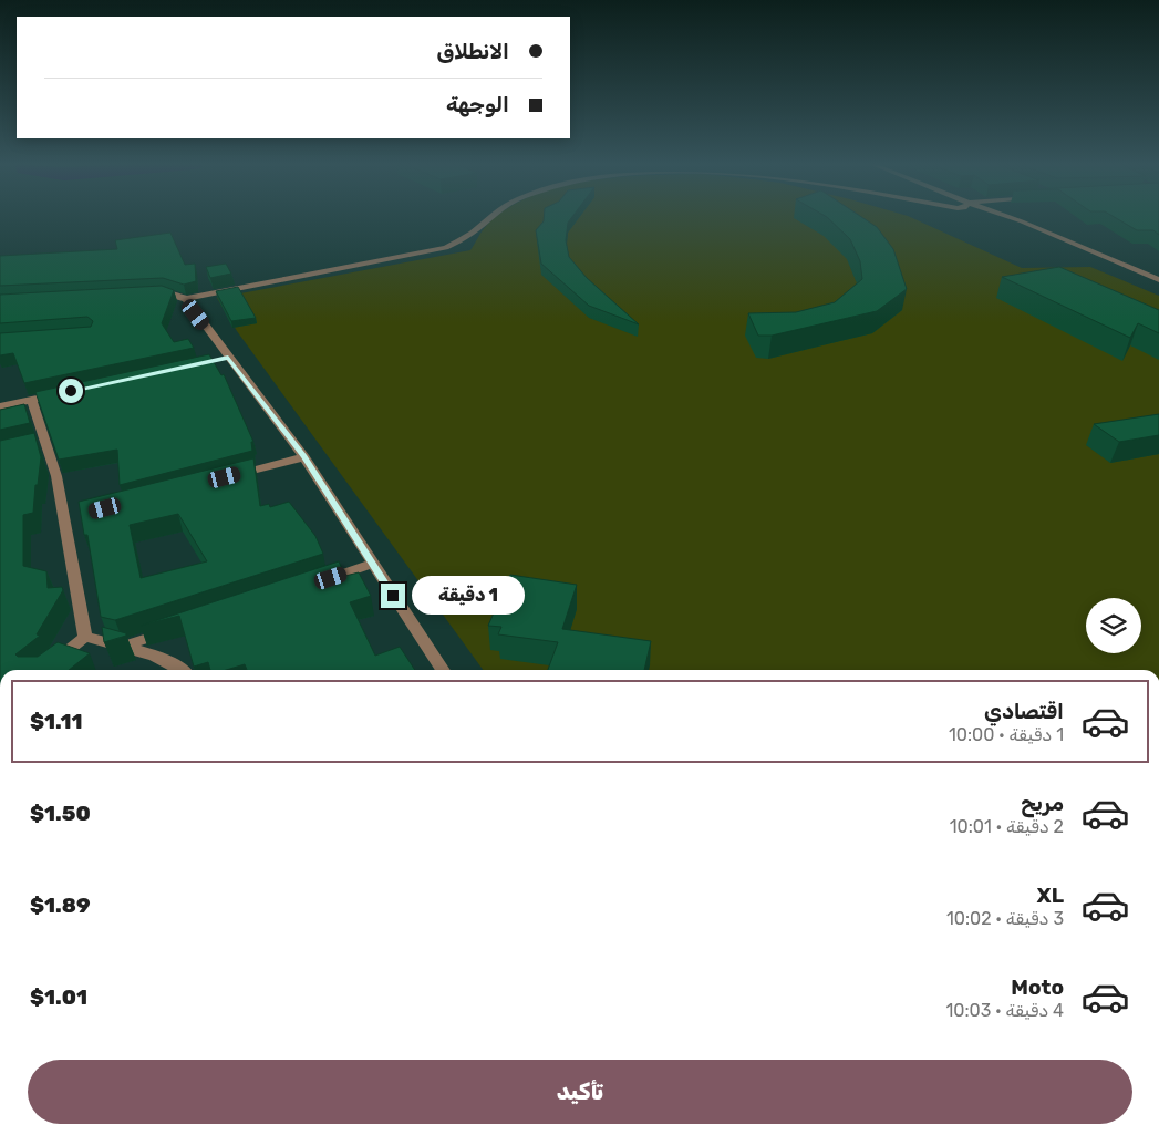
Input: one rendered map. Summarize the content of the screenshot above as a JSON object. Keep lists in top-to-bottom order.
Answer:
{
  "page": {
    "banner": ["الانطلاق", "الوجهة"],
    "bubble": "1 دقيقة",
    "list": [
      {
        "name": "اقتصادي",
        "note": "1 دقيقة · 10:00",
        "value": "$1.11"
      },
      {
        "name": "مريح",
        "note": "2 دقيقة · 10:01",
        "value": "$1.50"
      },
      {
        "name": "XL",
        "note": "3 دقيقة · 10:02",
        "value": "$1.89"
      },
      {
        "name": "Moto",
        "note": "4 دقيقة · 10:03",
        "value": "$1.01"
      }
    ],
    "buttons": "تأكيد"
  }
}
